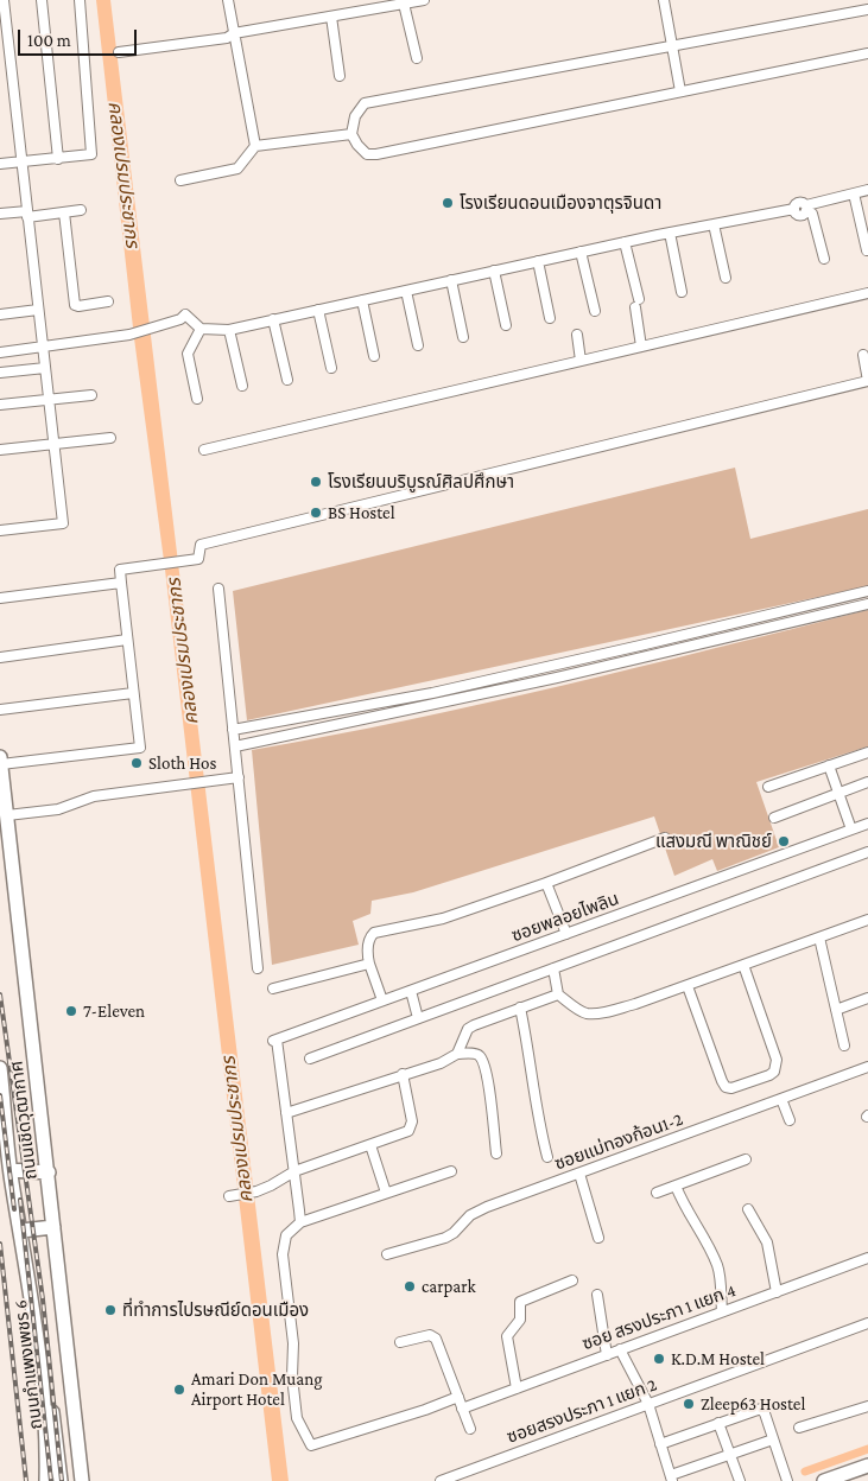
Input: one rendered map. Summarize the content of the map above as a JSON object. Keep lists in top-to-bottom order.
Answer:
{
  "streets": {
    "main road": ["ถนนเชิดวุฒากาศ", "ถนนกำแพงเพชร 6"],
    "street": [
      "ซอยพลอยไพลิน",
      "ซอยแม่ทองก้อน1-2",
      "ซอย สรงประภา 1 แยก 4",
      "ซอยสรงประภา 1 แยก 2"
    ]
  },
  "water": ["คลองเปรมประชากร"],
  "places": [
    "โรงเรียนดอนเมืองจาตุรจินดา",
    "โรงเรียนบริบูรณ์ศิลปศึกษา",
    "BS Hostel",
    "Sloth Hos",
    "แสงมณี พาณิชย์",
    "7-Eleven",
    "carpark",
    "ที่ทำการไปรษณีย์ดอนเมือง",
    "K.D.M Hostel",
    "Amari Don Muang Airport Hotel",
    "Zleep63 Hostel"
  ],
  "scale_bar": "100 m"
}
